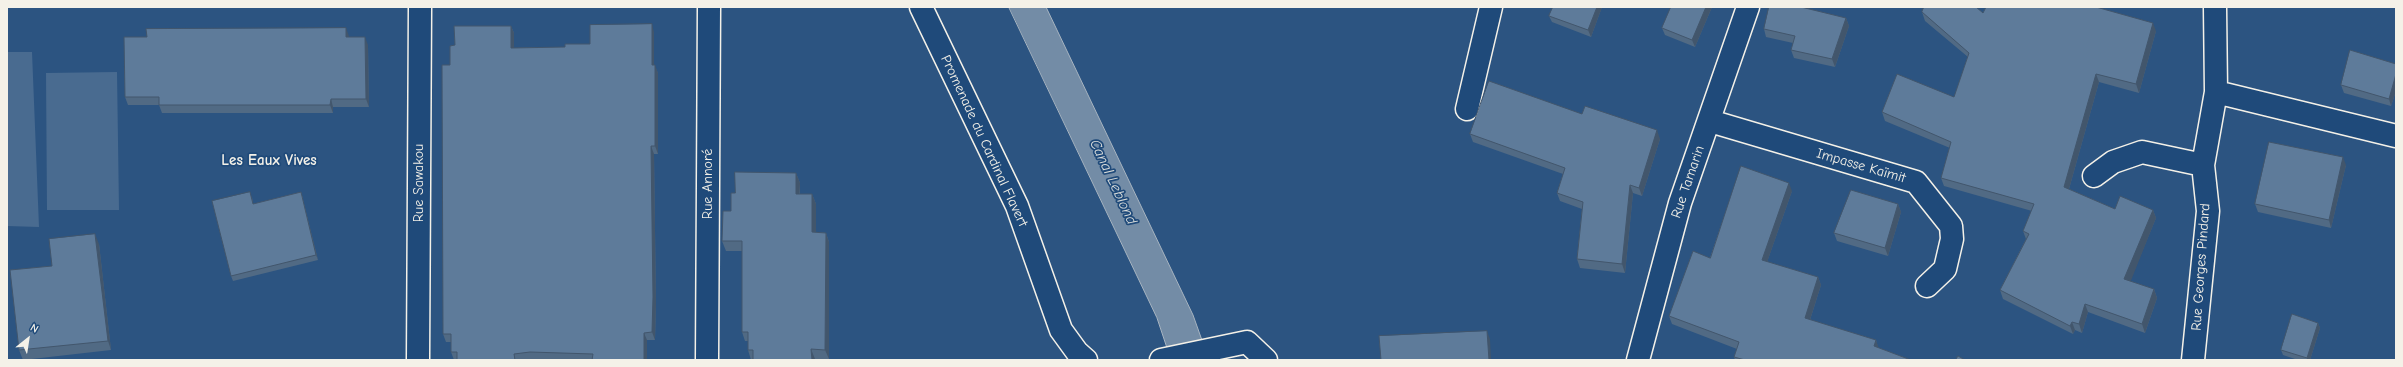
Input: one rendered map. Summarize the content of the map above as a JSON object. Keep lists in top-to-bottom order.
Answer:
{
  "streets": {
    "street": [
      "Promenade du Cardinal Flavert",
      "Impasse Kaïmit",
      "Rue Tamarin",
      "Rue Sawakou",
      "Rue Annoré",
      "Rue Georges Pindard"
    ]
  },
  "crossings": [
    ["Impasse Kaïmit", "Rue Tamarin"]
  ],
  "districts": ["Les Eaux Vives"],
  "water": ["Canal Leblond"],
  "north": "top right"
}
